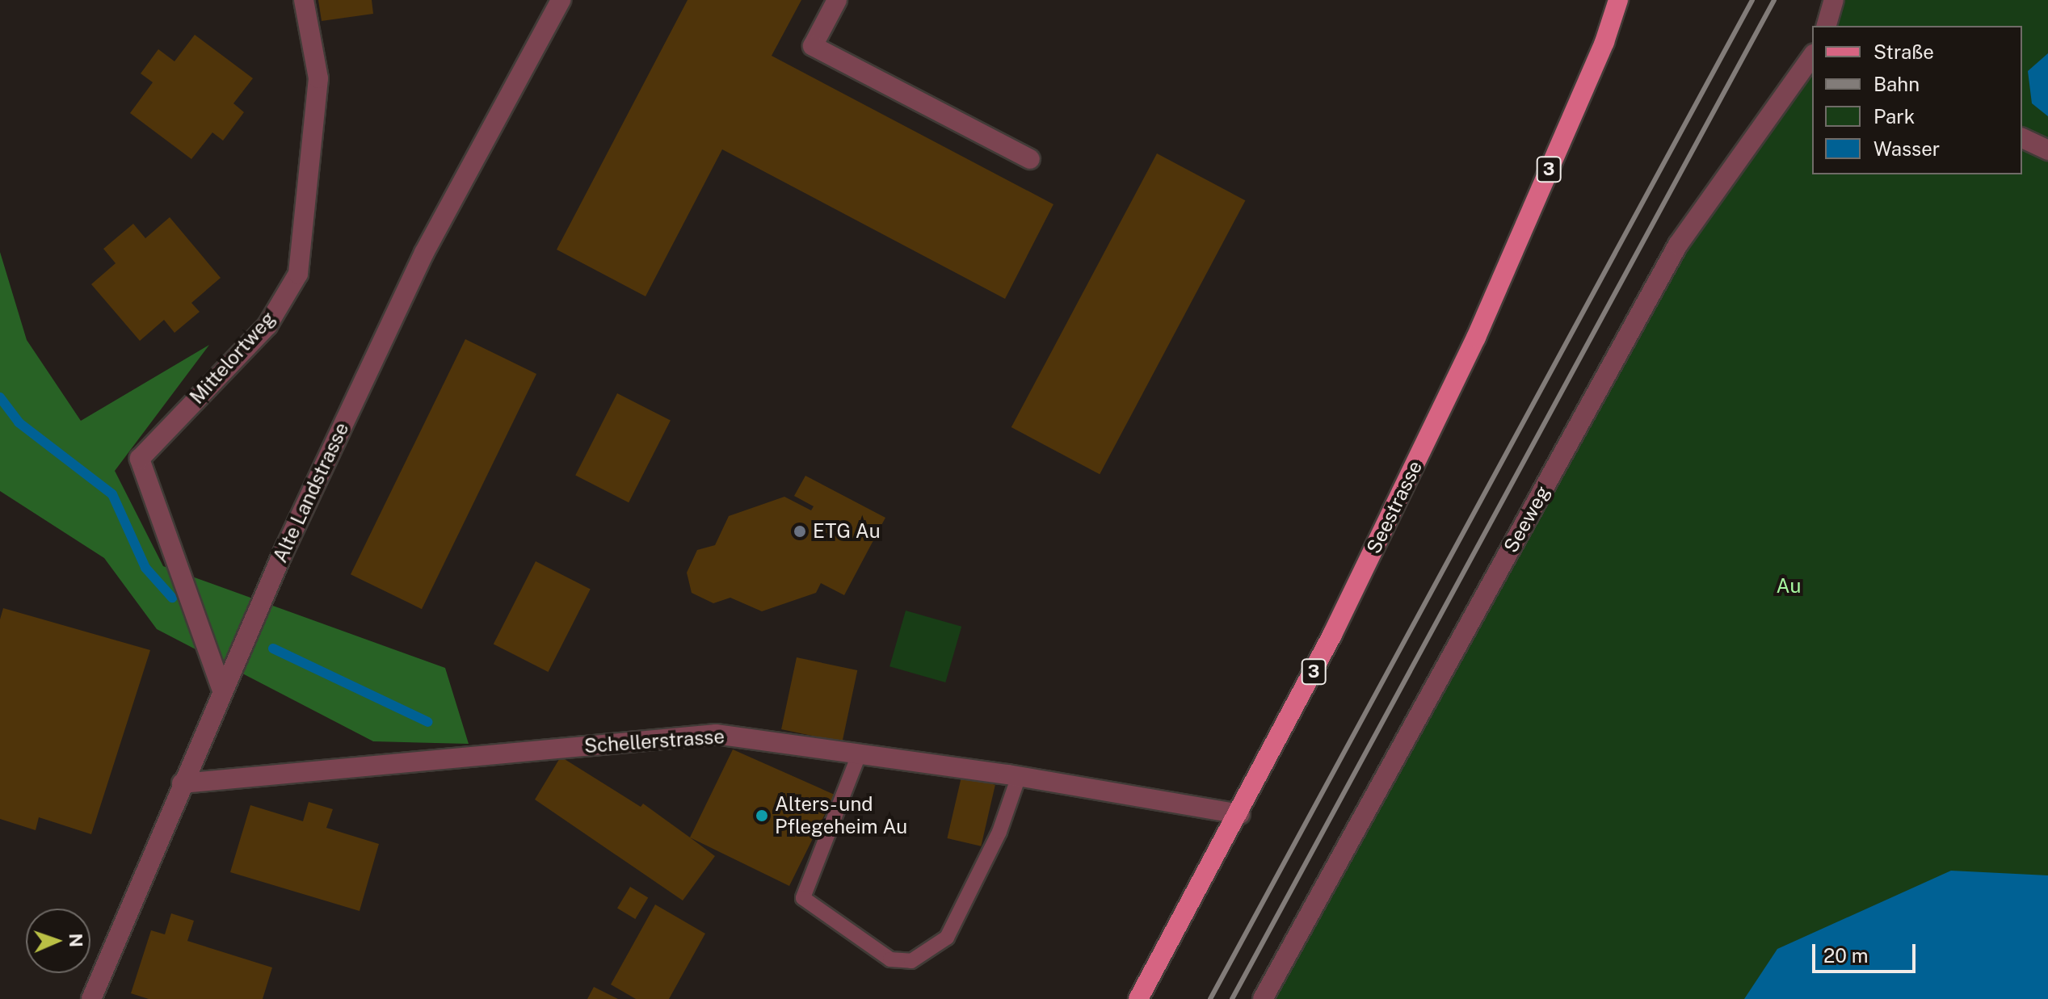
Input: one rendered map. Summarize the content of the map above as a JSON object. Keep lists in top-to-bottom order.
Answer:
{
  "streets": {
    "main road": ["3", "Seestrasse"],
    "street": [
      "Mittelortweg",
      "Alte Landstrasse",
      "Seeweg",
      "Schellerstrasse"
    ]
  },
  "crossings": [
    ["Mittelortweg", "Alte Landstrasse"],
    ["Alte Landstrasse", "Schellerstrasse"],
    ["Seestrasse", "Schellerstrasse"]
  ],
  "parks": ["Au"],
  "places": ["ETG Au", "Alters- und Pflegeheim Au"],
  "legend": [
    "Straße",
    "Bahn",
    "Park",
    "Wasser"
  ],
  "scale_bar": "20 m",
  "north": "right"
}
